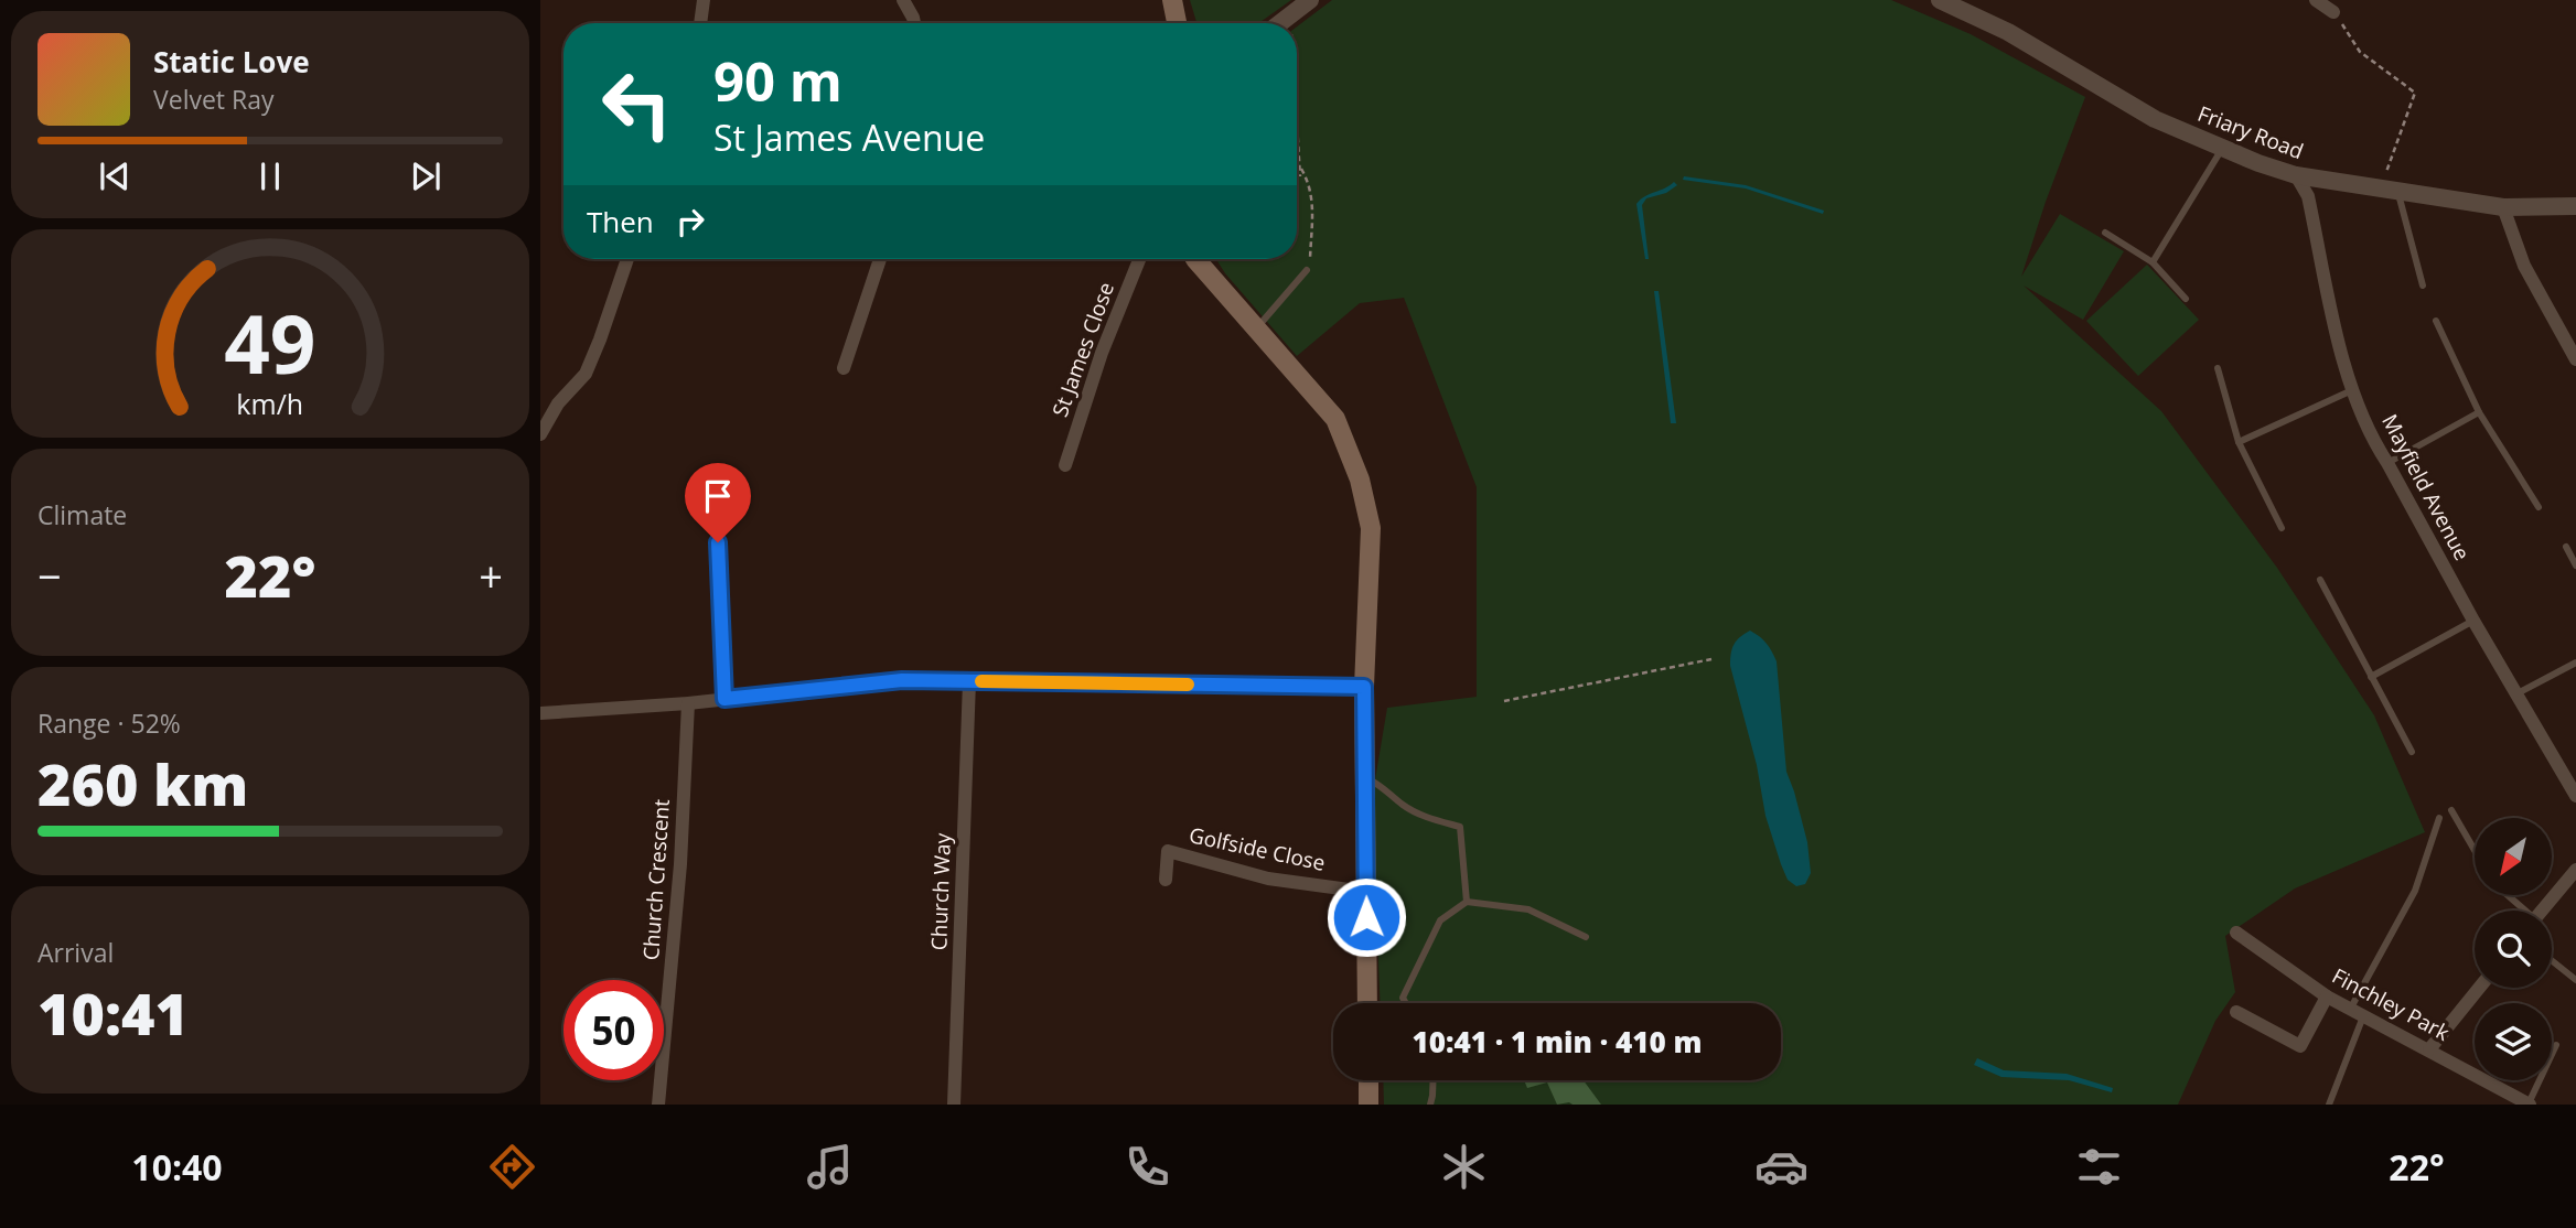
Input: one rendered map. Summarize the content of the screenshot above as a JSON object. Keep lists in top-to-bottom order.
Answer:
{
  "streets": {
    "street": [
      "Friary Road",
      "St James Close",
      "Mayfield Avenue",
      "Golfside Close",
      "Church Crescent",
      "Church Way",
      "Finchley Park"
    ]
  },
  "crossings": [
    ["Friary Road", "Mayfield Avenue"]
  ],
  "north": "bottom left",
  "page": {
    "turn": ["90 m", "St James Avenue"],
    "song": ["Static Love", "Velvet Ray"],
    "then": "Then",
    "tile": [
      "Climate",
      ["Range · 52%", "260 km"],
      ["Arrival", "10:41"]
    ],
    "heat": ["−", "22°", "+"],
    "limit": "50",
    "trip": "10:41 · 1 min · 410 m",
    "tabs": ["10:40", "22°"],
    "gauge": ["49", "km/h"]
  }
}
